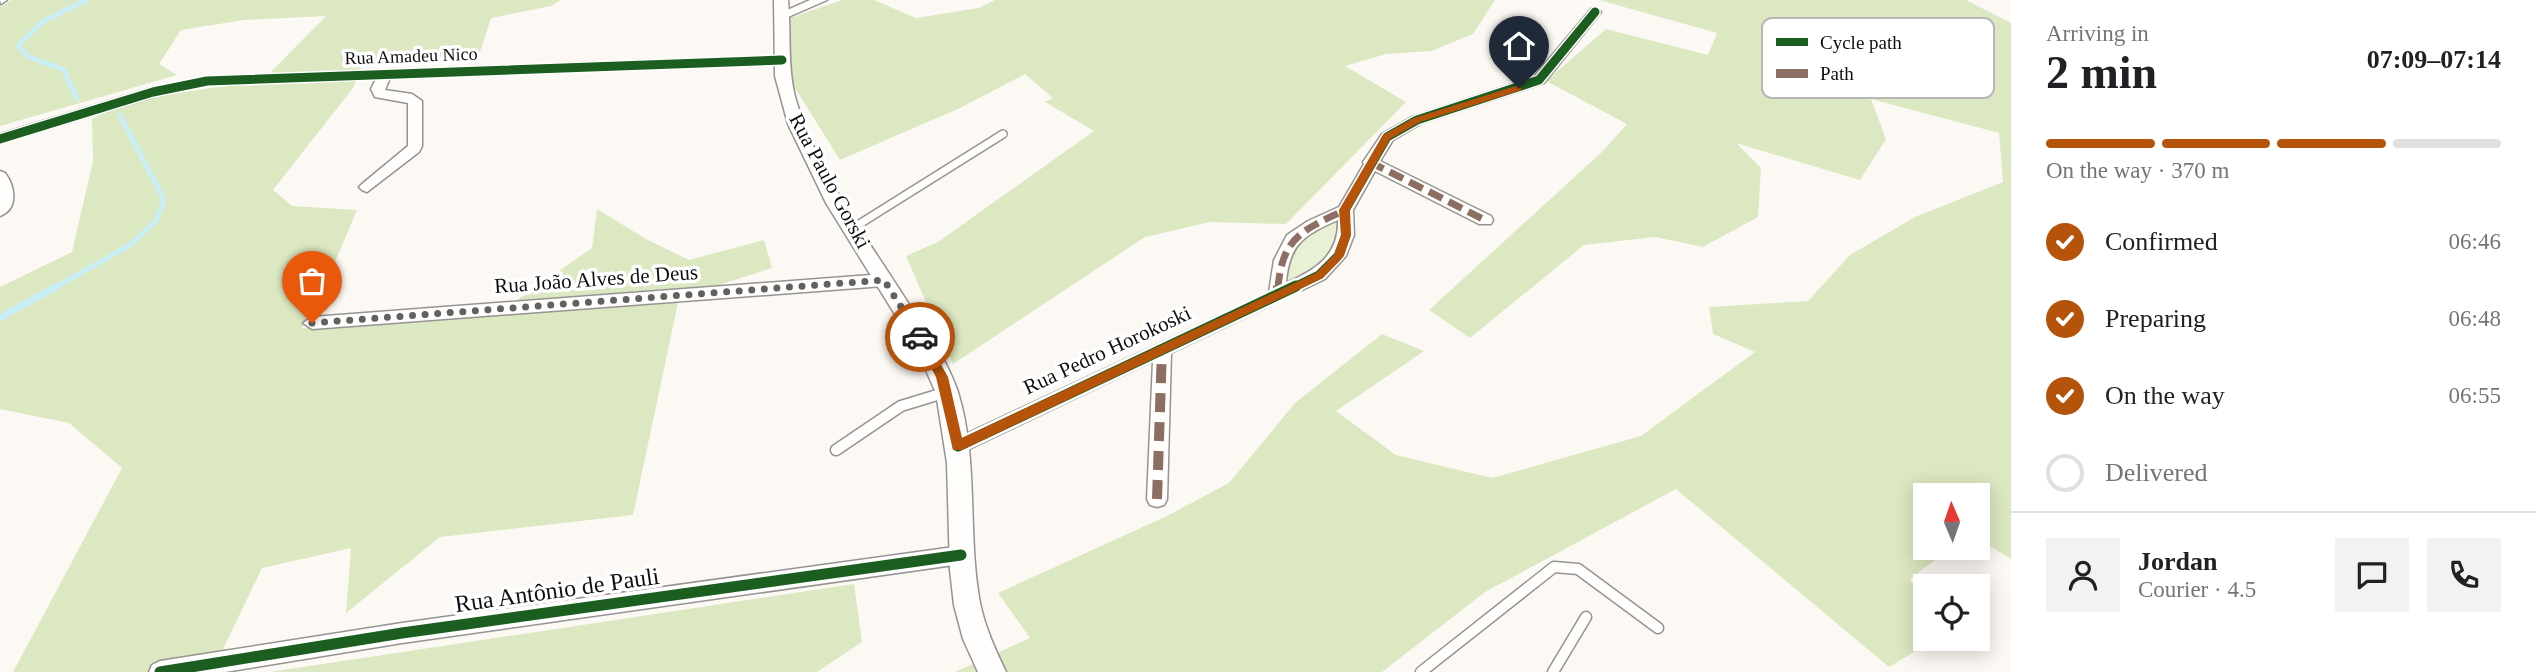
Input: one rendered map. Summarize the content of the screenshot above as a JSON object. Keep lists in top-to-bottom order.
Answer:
{
  "streets": {
    "street": [
      "Rua Amadeu Nico",
      "Rua Paulo Gorski",
      "Rua João Alves de Deus",
      "Rua Pedro Horokoski",
      "Rua Antônio de Pauli"
    ]
  },
  "crossings": [
    ["Rua Amadeu Nico", "Rua Paulo Gorski"],
    ["Rua Paulo Gorski", "Rua João Alves de Deus"],
    ["Rua Paulo Gorski", "Rua Pedro Horokoski"],
    ["Rua Paulo Gorski", "Rua Antônio de Pauli"]
  ],
  "legend": ["Cycle path", "Path"],
  "north": "top",
  "page": {
    "heading": ["2 min", "Arriving in", "07:09–07:14"],
    "panel": ["Jordan", "Courier · 4.5"],
    "bar": "On the way · 370 m",
    "list": [
      ["Confirmed", "06:46"],
      ["Preparing", "06:48"],
      ["On the way", "06:55"],
      "Delivered"
    ]
  }
}
